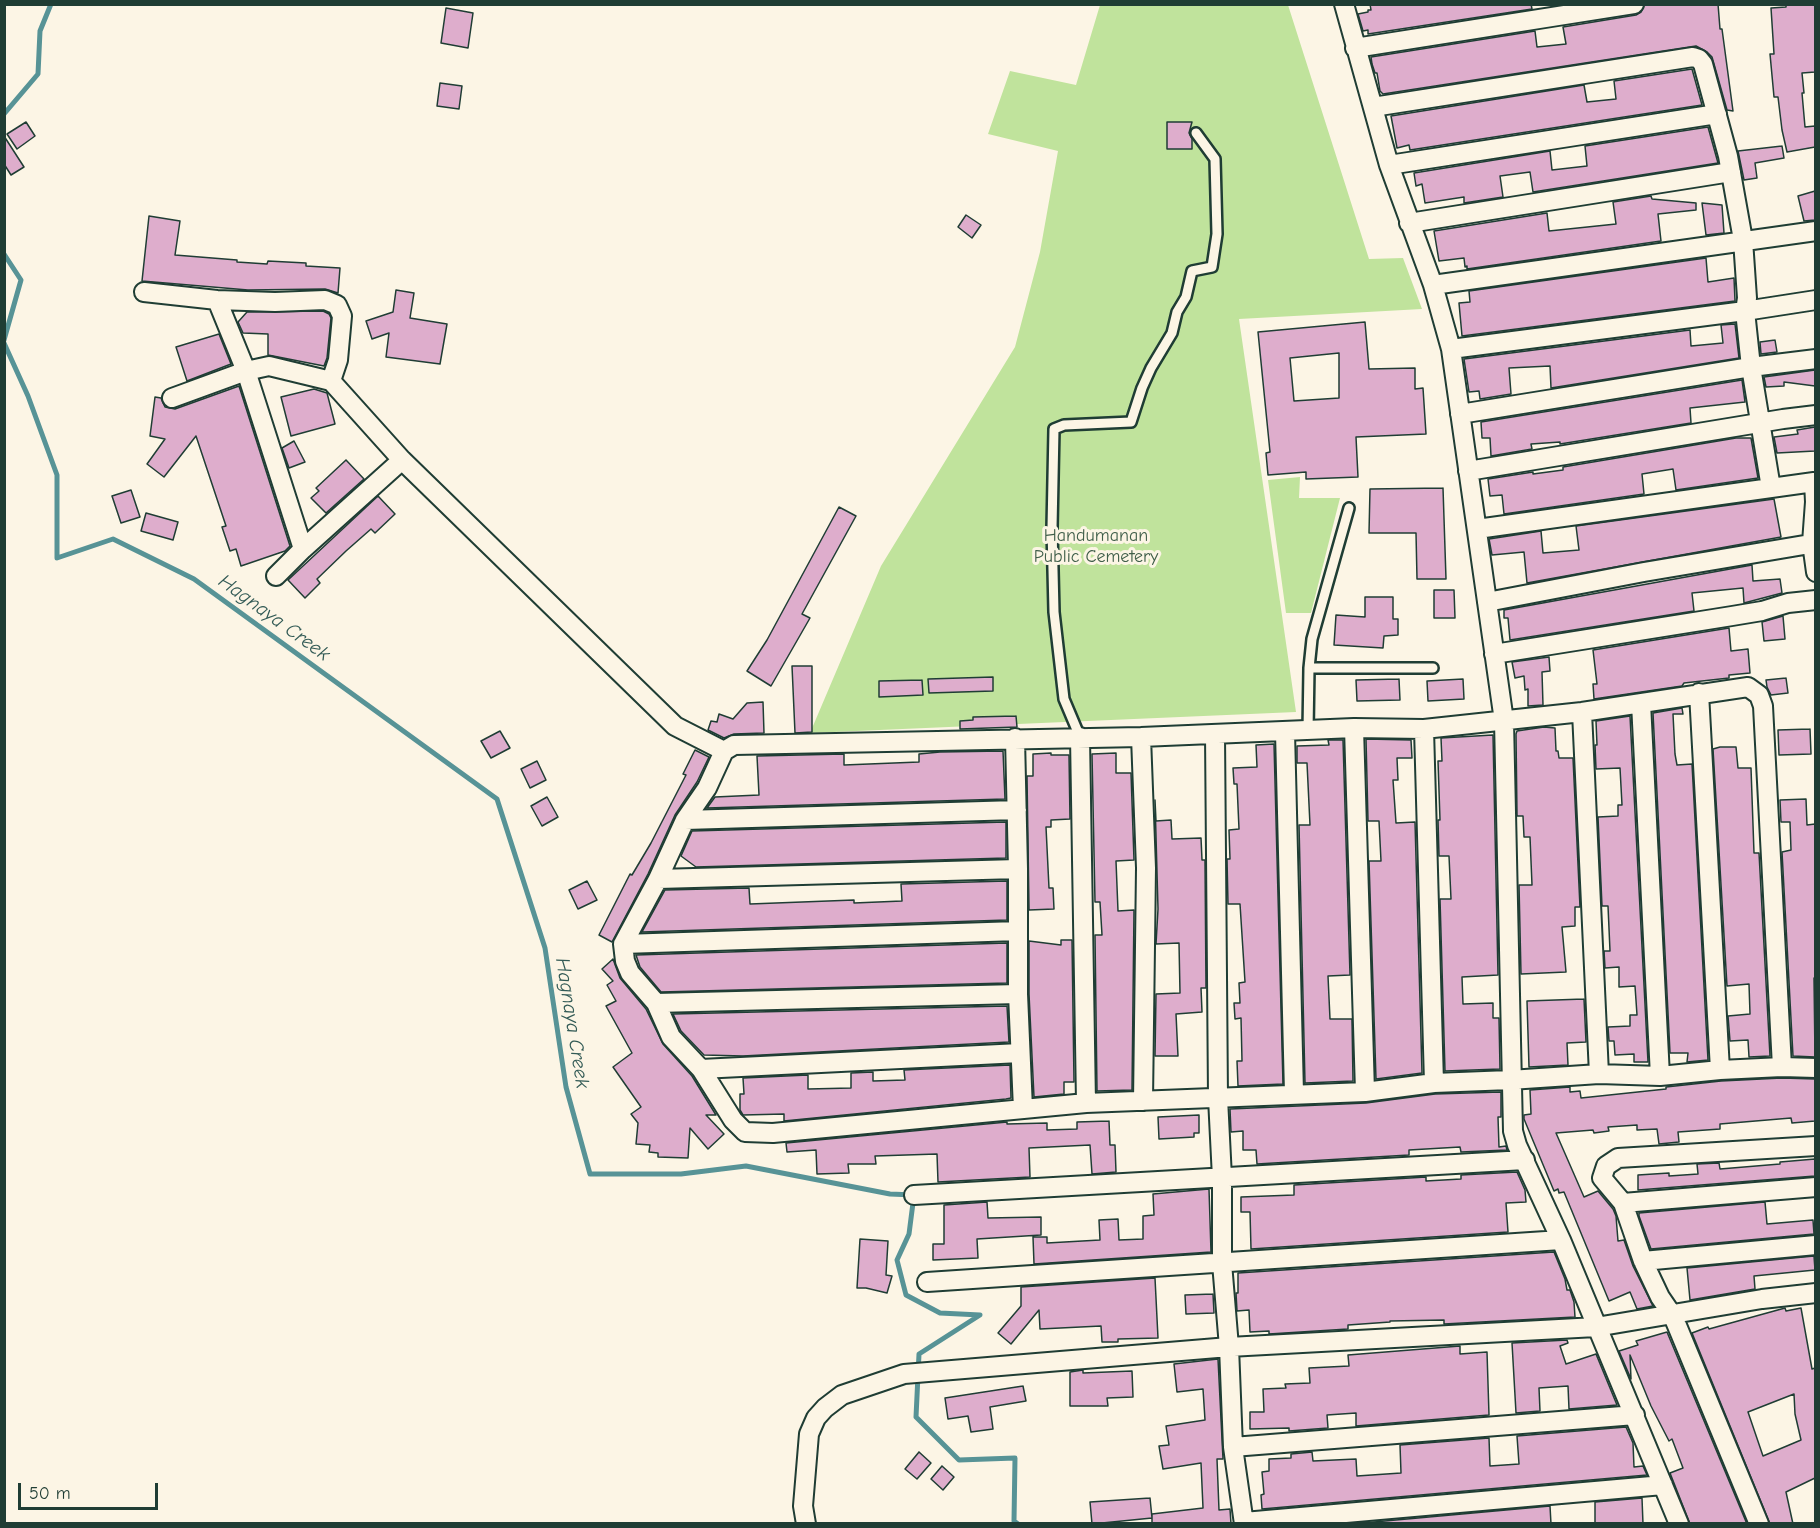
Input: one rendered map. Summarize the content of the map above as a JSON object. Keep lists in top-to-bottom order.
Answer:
{
  "water": ["Hagnaya Creek"],
  "parks": ["Handumanan Public Cemetery"],
  "scale_bar": "50 m"
}
